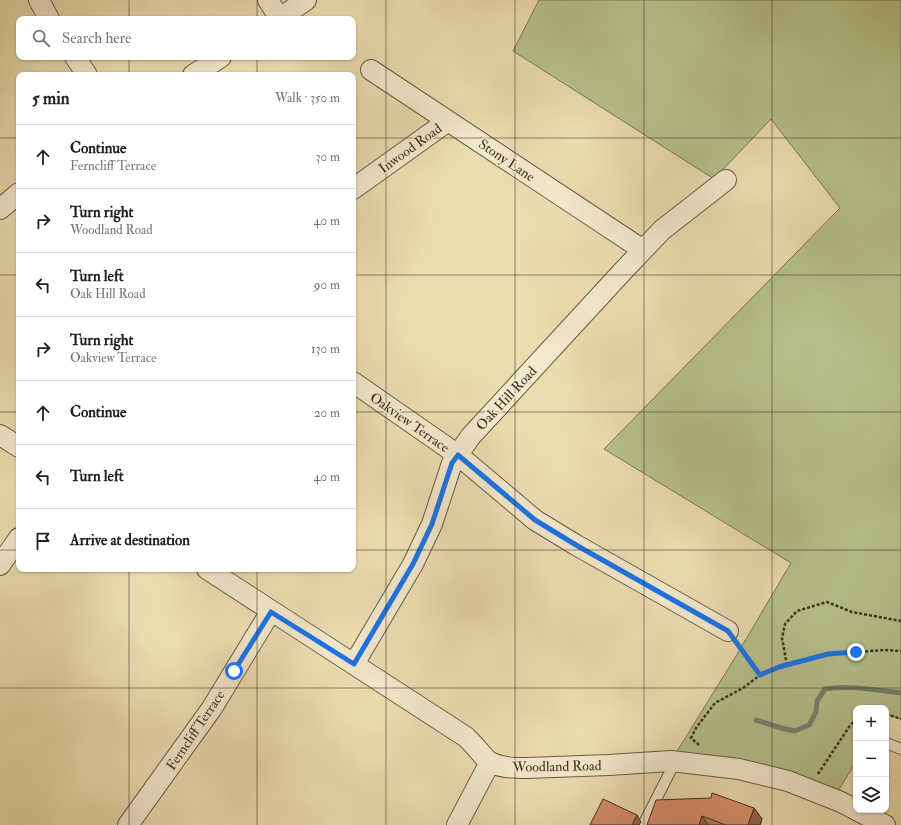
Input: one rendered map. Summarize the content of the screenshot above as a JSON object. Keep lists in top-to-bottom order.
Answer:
{
  "streets": {
    "street": [
      "Inwood Road",
      "Stony Lane",
      "Oak Hill Road",
      "Oakview Terrace",
      "Ferncliff Terrace",
      "Woodland Road"
    ]
  },
  "crossings": [
    ["Inwood Road", "Stony Lane"],
    ["Stony Lane", "Oak Hill Road"],
    ["Oak Hill Road", "Oakview Terrace"]
  ],
  "page": {
    "search": "Search here",
    "heading": ["5 min", "Walk · 350 m"],
    "list": [
      ["Continue", "Ferncliff Terrace", "30 m"],
      ["Turn right", "Woodland Road", "40 m"],
      ["Turn left", "Oak Hill Road", "90 m"],
      ["Turn right", "Oakview Terrace", "130 m"],
      ["Continue", "20 m"],
      ["Turn left", "40 m"],
      "Arrive at destination"
    ],
    "map_buttons": ["+", "−"]
  }
}
